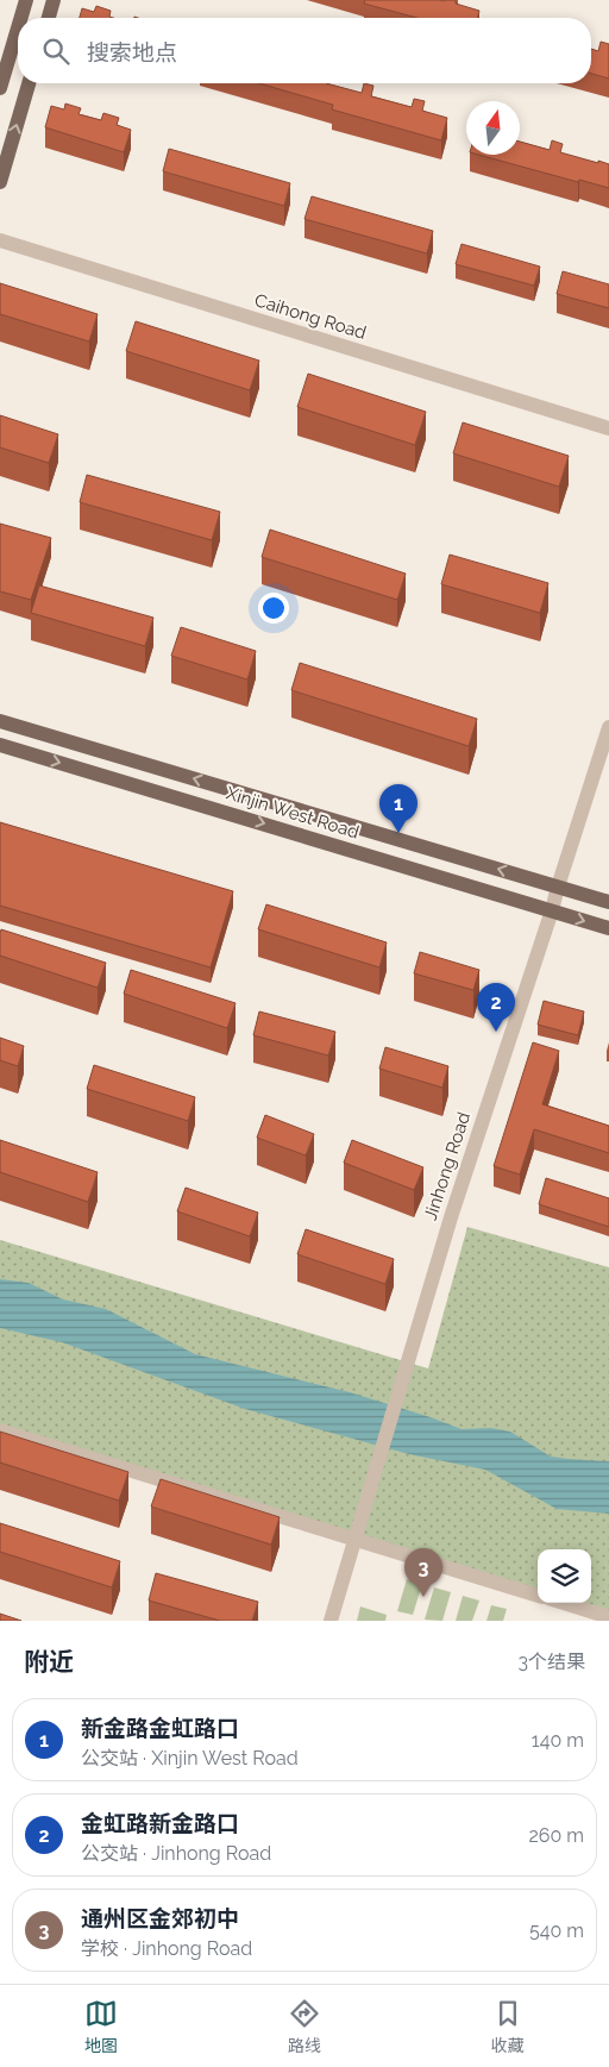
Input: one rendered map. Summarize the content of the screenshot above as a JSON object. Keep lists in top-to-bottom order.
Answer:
{
  "streets": {
    "main road": ["Xinjin West Road"],
    "street": ["Caihong Road", "Jinhong Road"]
  },
  "crossings": [
    ["Xinjin West Road", "Jinhong Road"]
  ],
  "north": "top",
  "page": {
    "search": "搜索地点",
    "pins": ["1", "2", "3"],
    "heading": ["附近", "3个结果"],
    "list": [
      {
        "mark": "1",
        "name": "新金路金虹路口",
        "note": "公交站 · Xinjin West Road",
        "value": "140 m"
      },
      {
        "mark": "2",
        "name": "金虹路新金路口",
        "note": "公交站 · Jinhong Road",
        "value": "260 m"
      },
      {
        "mark": "3",
        "name": "通州区金郊初中",
        "note": "学校 · Jinhong Road",
        "value": "540 m"
      }
    ],
    "nav": ["地图", "路线", "收藏"]
  }
}
